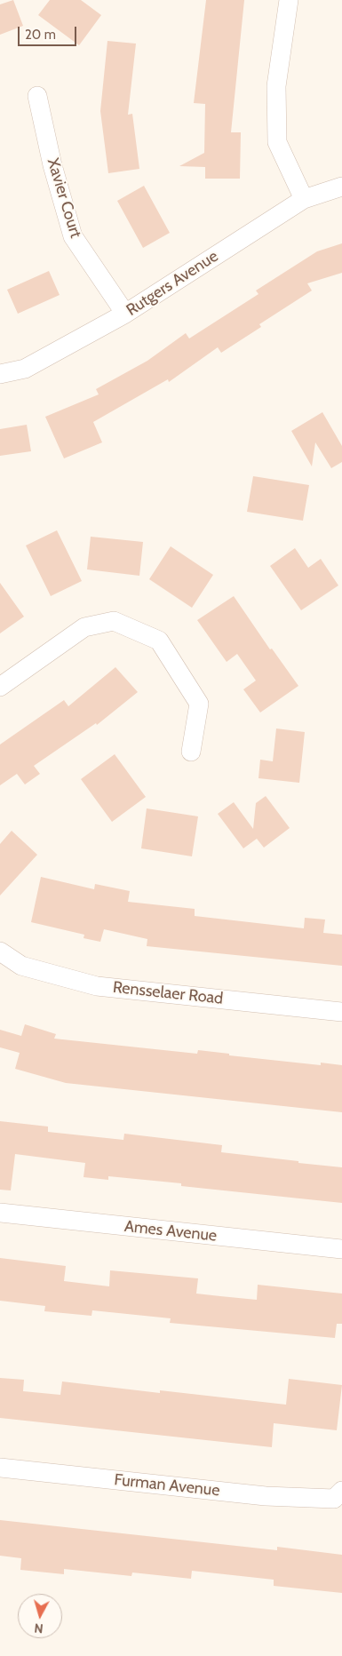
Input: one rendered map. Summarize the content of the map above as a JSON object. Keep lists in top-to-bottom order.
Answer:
{
  "streets": {
    "street": [
      "Xavier Court",
      "Rutgers Avenue",
      "Rensselaer Road",
      "Ames Avenue",
      "Furman Avenue"
    ]
  },
  "crossings": [
    ["Xavier Court", "Rutgers Avenue"]
  ],
  "scale_bar": "20 m",
  "north": "bottom"
}
